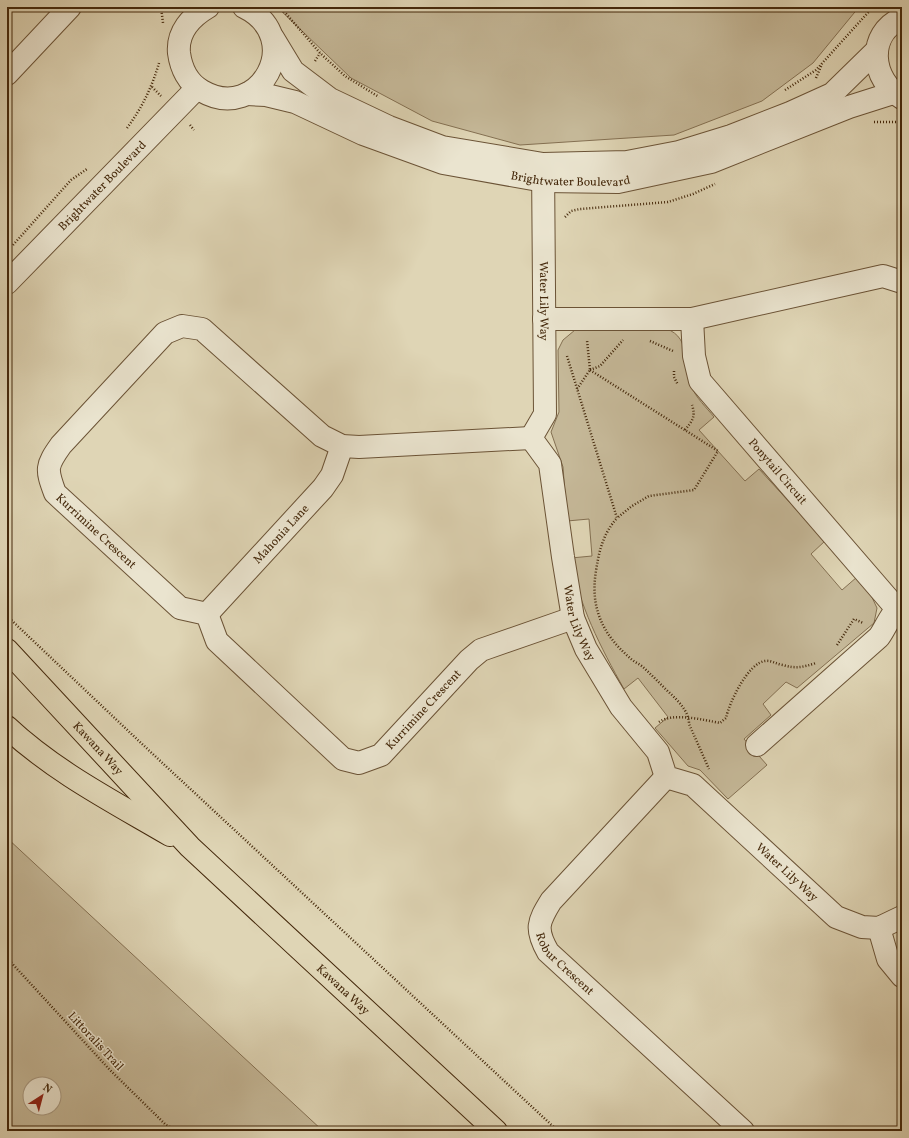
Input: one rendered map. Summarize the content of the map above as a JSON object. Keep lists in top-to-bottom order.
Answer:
{
  "streets": {
    "main road": ["Kawana Way"],
    "street": [
      "Brightwater Boulevard",
      "Water Lily Way",
      "Ponytail Circuit",
      "Kurrimine Crescent",
      "Mahonia Lane",
      "Robur Crescent"
    ],
    "path": ["Littoralis Trail"]
  },
  "crossings": [
    ["Brightwater Boulevard", "Water Lily Way"],
    ["Water Lily Way", "Kurrimine Crescent"],
    ["Water Lily Way", "Robur Crescent"],
    ["Kurrimine Crescent", "Mahonia Lane"]
  ],
  "north": "top right"
}
